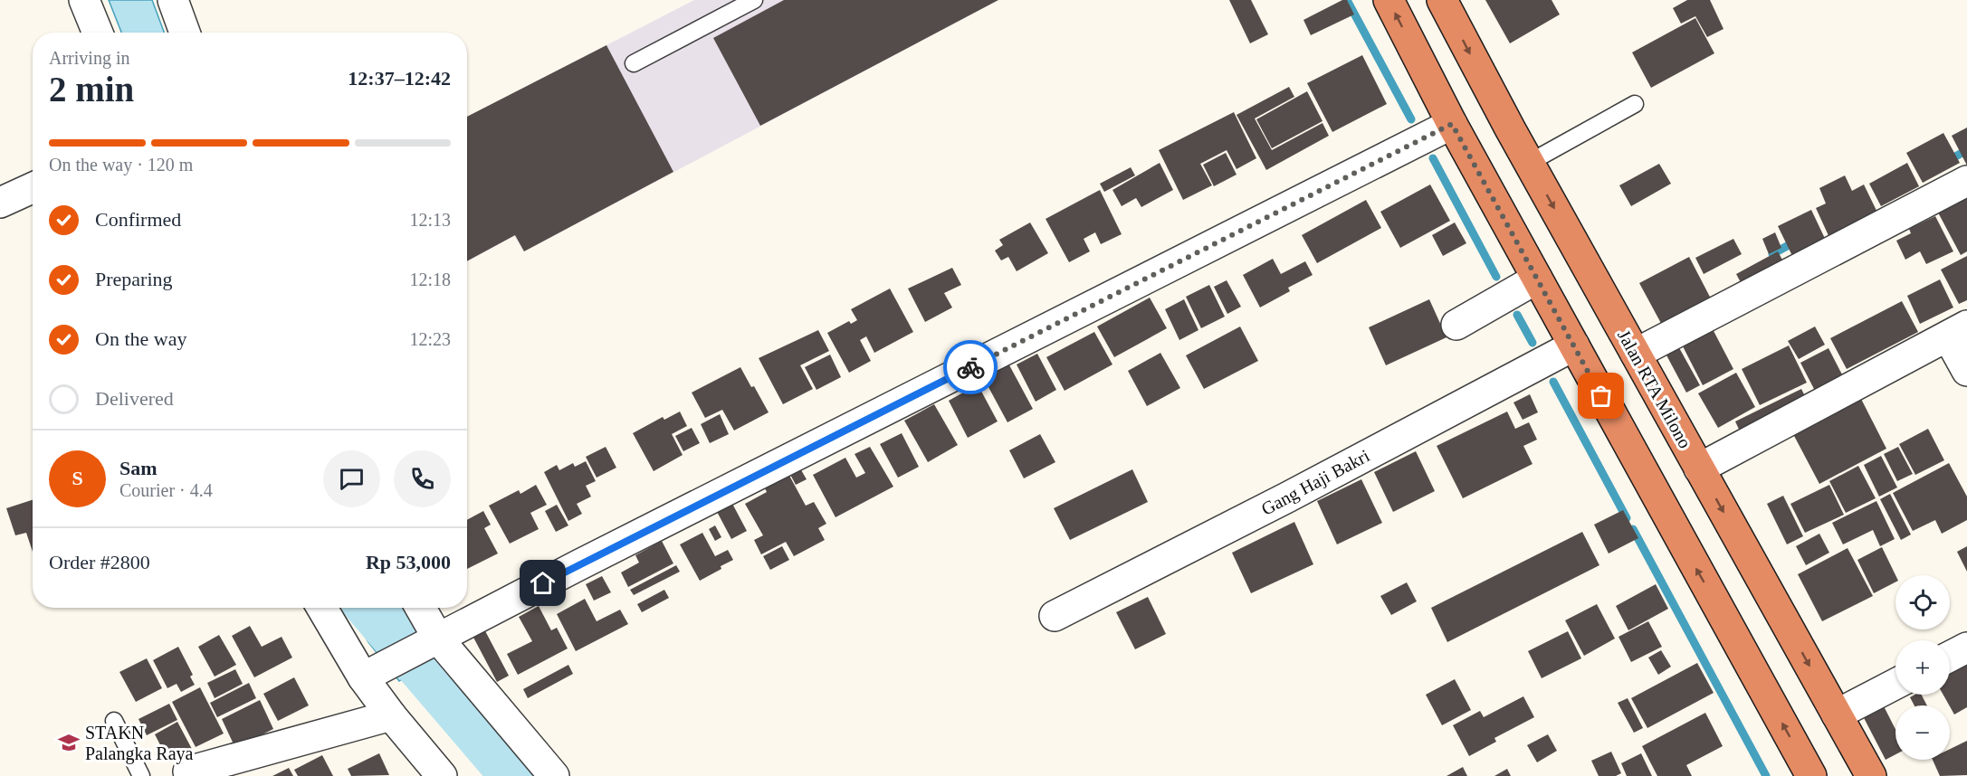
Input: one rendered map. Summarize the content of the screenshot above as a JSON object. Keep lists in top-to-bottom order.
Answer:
{
  "streets": {
    "highway": ["Jalan RTA Milono"],
    "street": ["Gang Haji Bakri"]
  },
  "places": {
    "school or university": ["STAKN Palangka Raya"]
  },
  "page": {
    "heading": ["2 min", "Arriving in", "12:37–12:42"],
    "panel": [
      "Sam",
      "Courier · 4.4",
      "Order #2800",
      "Rp 53,000"
    ],
    "bar": "On the way · 120 m",
    "list": [
      ["Confirmed", "12:13"],
      ["Preparing", "12:18"],
      ["On the way", "12:23"],
      "Delivered"
    ],
    "round": "S",
    "map_buttons": ["+", "−"]
  }
}
